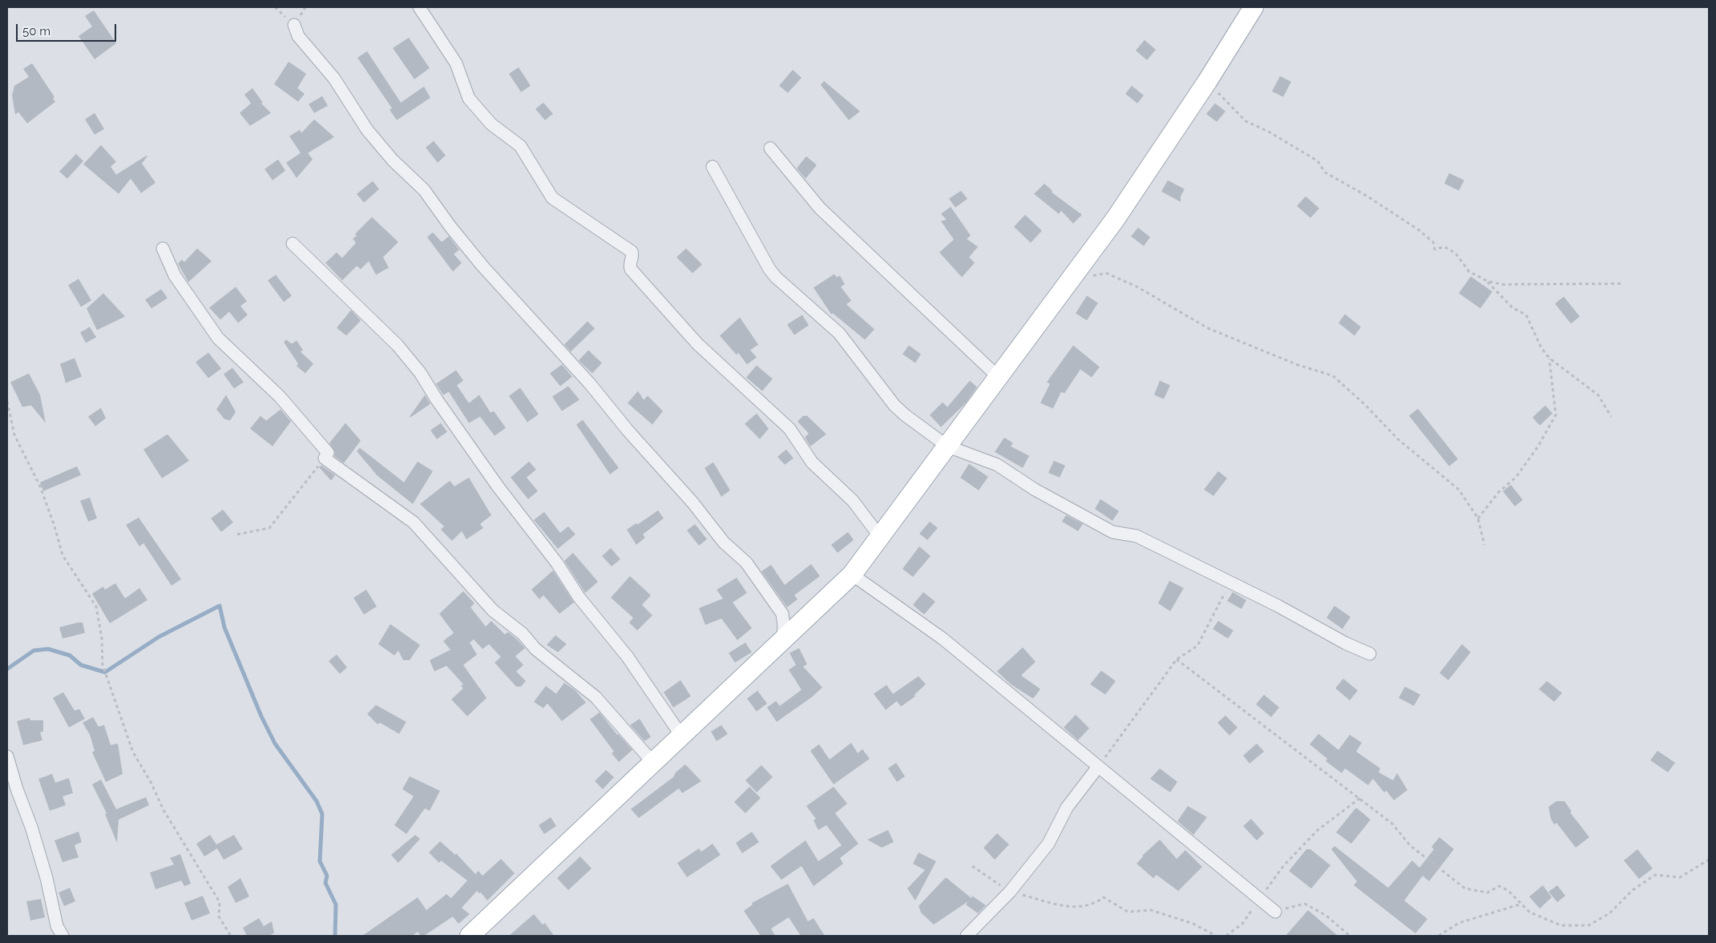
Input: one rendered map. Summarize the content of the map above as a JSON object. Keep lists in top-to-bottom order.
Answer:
{
  "scale_bar": "50 m"
}
